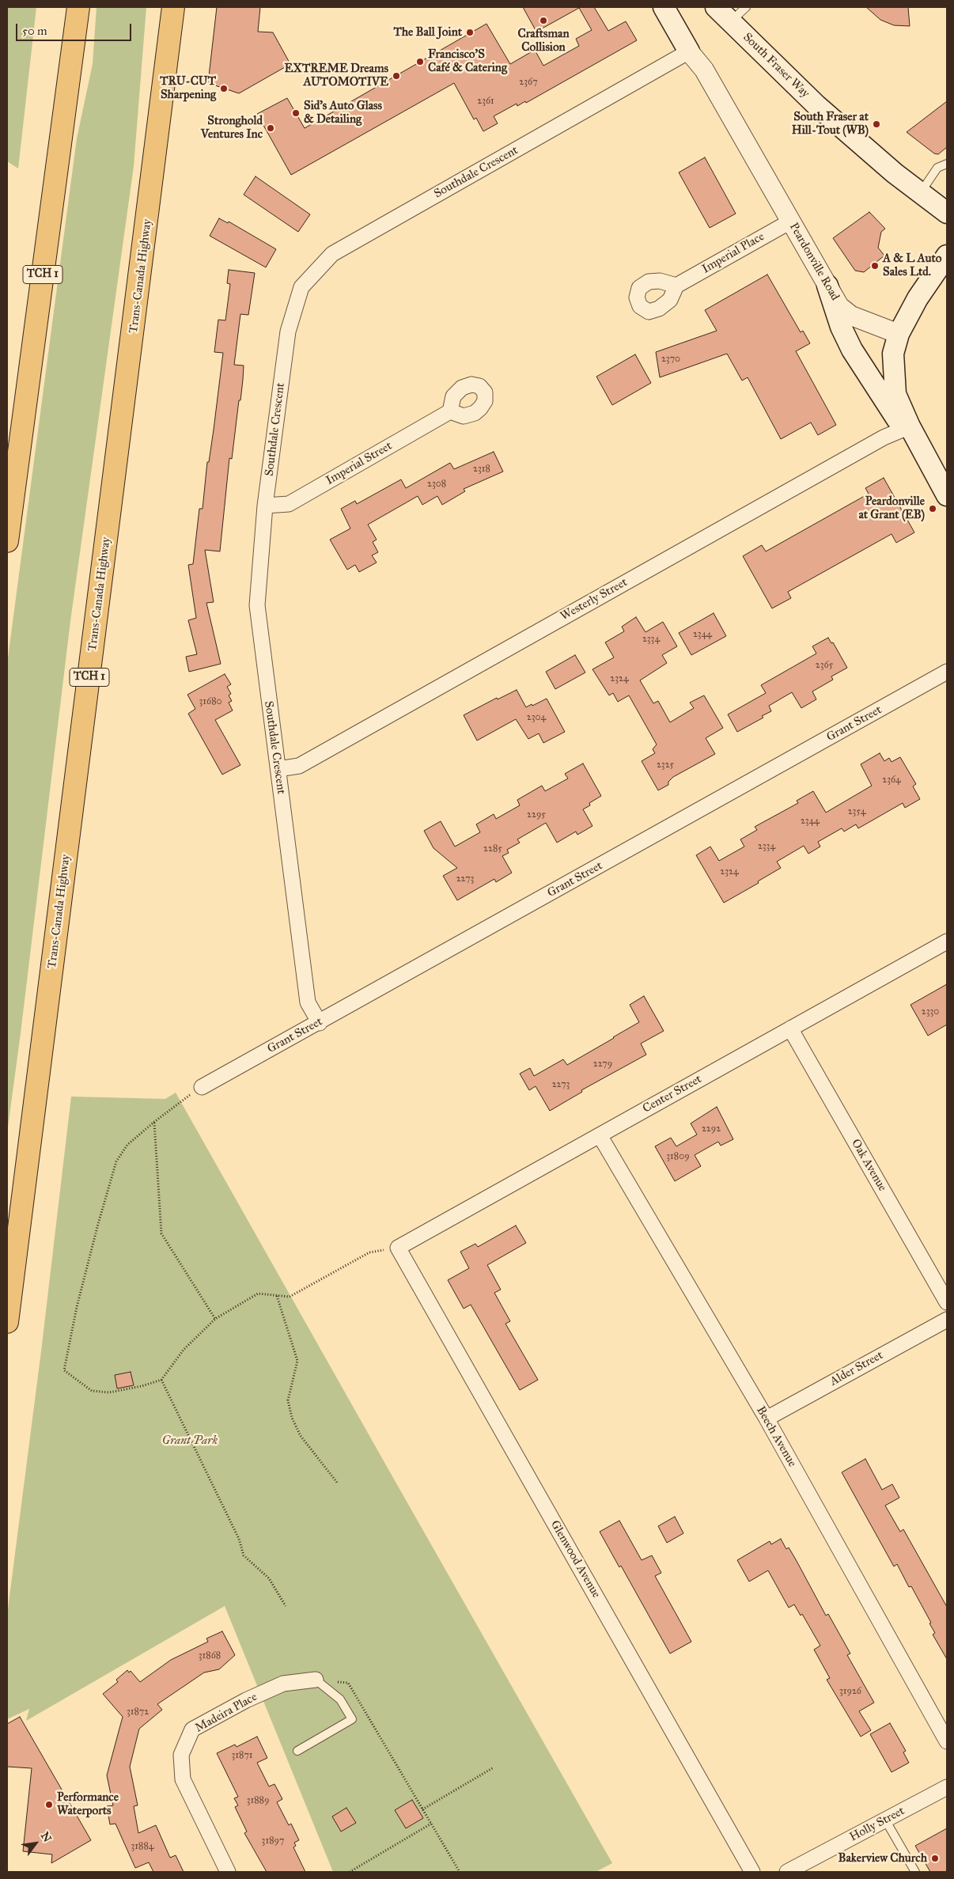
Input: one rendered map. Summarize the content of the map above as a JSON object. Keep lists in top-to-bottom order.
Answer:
{
  "streets": {
    "highway": ["TCH 1", "Trans-Canada Highway"],
    "main road": ["South Fraser Way"],
    "street": [
      "Southdale Crescent",
      "Imperial Place",
      "Peardonville Road",
      "Imperial Street",
      "Westerly Street",
      "Grant Street",
      "Center Street",
      "Oak Avenue",
      "Alder Street",
      "Beech Avenue",
      "Glenwood Avenue",
      "Madeira Place",
      "Holly Street"
    ]
  },
  "crossings": [
    ["Southdale Crescent", "Peardonville Road"],
    ["Southdale Crescent", "Imperial Street"],
    ["Southdale Crescent", "Westerly Street"],
    ["Southdale Crescent", "Grant Street"],
    ["Imperial Place", "Peardonville Road"],
    ["Center Street", "Oak Avenue"],
    ["Center Street", "Beech Avenue"],
    ["Center Street", "Glenwood Avenue"],
    ["Alder Street", "Beech Avenue"]
  ],
  "parks": ["Grant Park"],
  "places": [
    "Craftsman Collision",
    "The Ball Joint",
    "Francisco'S Café & Catering",
    "EXTREME Dreams AUTOMOTIVE",
    "TRU-CUT Sharpening",
    "Sid's Auto Glass & Detailing",
    "South Fraser at Hill-Tout (WB)",
    "Stronghold Ventures Inc",
    "A & L Auto Sales Ltd.",
    "Peardonville at Grant (EB)",
    "Performance Waterports",
    "Bakerview Church"
  ],
  "house_numbers": [
    "2367",
    "2361",
    "2370",
    "2318",
    "2308",
    "2344",
    "2334",
    "2365",
    "2324",
    "31680",
    "2304",
    "2325",
    "2364",
    "2354",
    "2295",
    "2344",
    "2334",
    "2285",
    "2324",
    "2273",
    "2330",
    "2279",
    "2273",
    "2292",
    "31809",
    "31868",
    "31926",
    "31872",
    "31871",
    "31889",
    "31897",
    "31884"
  ],
  "scale_bar": "50 m",
  "north": "top right"
}
